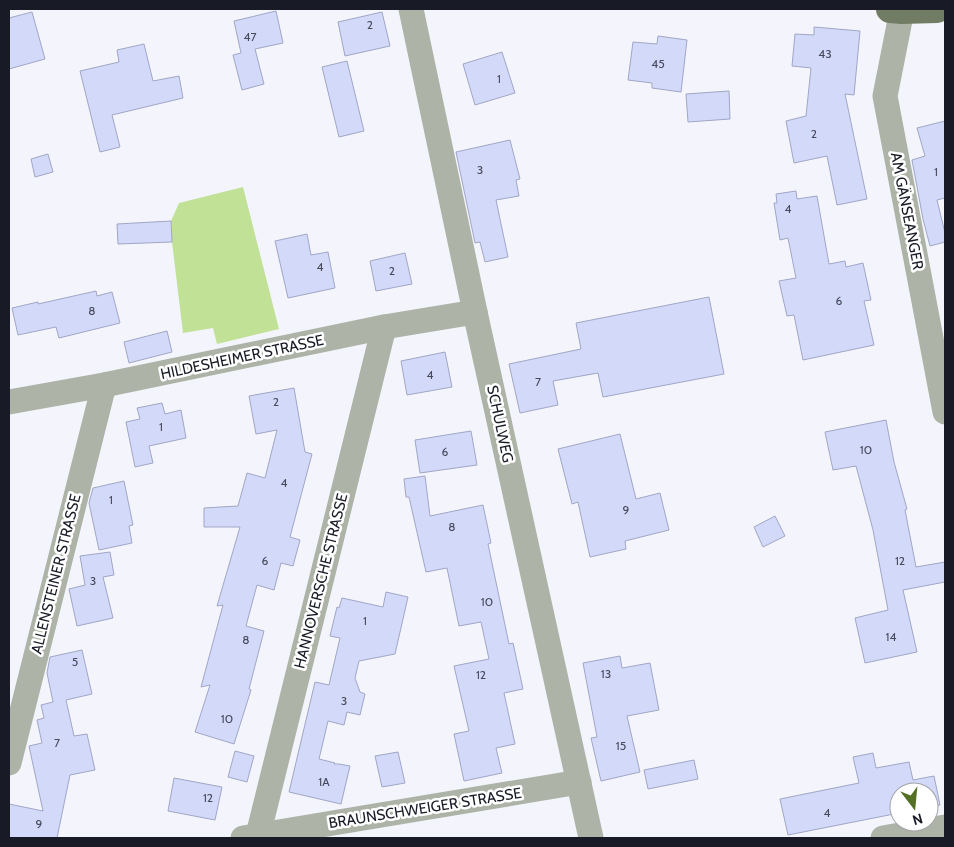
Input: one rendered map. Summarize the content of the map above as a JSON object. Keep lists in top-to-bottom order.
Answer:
{
  "streets": {
    "street": [
      "AM GÄNSEANGER",
      "HILDESHEIMER STRASSE",
      "SCHULWEG",
      "ALLENSTEINER STRASSE",
      "HANNOVERSCHE STRASSE",
      "BRAUNSCHWEIGER STRASSE"
    ]
  },
  "crossings": [
    ["HILDESHEIMER STRASSE", "SCHULWEG"],
    ["HILDESHEIMER STRASSE", "ALLENSTEINER STRASSE"],
    ["HILDESHEIMER STRASSE", "HANNOVERSCHE STRASSE"],
    ["SCHULWEG", "BRAUNSCHWEIGER STRASSE"],
    ["HANNOVERSCHE STRASSE", "BRAUNSCHWEIGER STRASSE"]
  ],
  "house_numbers": [
    "2",
    "47",
    "43",
    "45",
    "1",
    "2",
    "3",
    "1",
    "4",
    "4",
    "2",
    "6",
    "8",
    "4",
    "7",
    "2",
    "1",
    "10",
    "6",
    "4",
    "1",
    "9",
    "8",
    "6",
    "12",
    "3",
    "10",
    "1",
    "14",
    "8",
    "5",
    "13",
    "12",
    "3",
    "10",
    "7",
    "15",
    "1A",
    "12",
    "4",
    "9"
  ],
  "north": "bottom"
}
